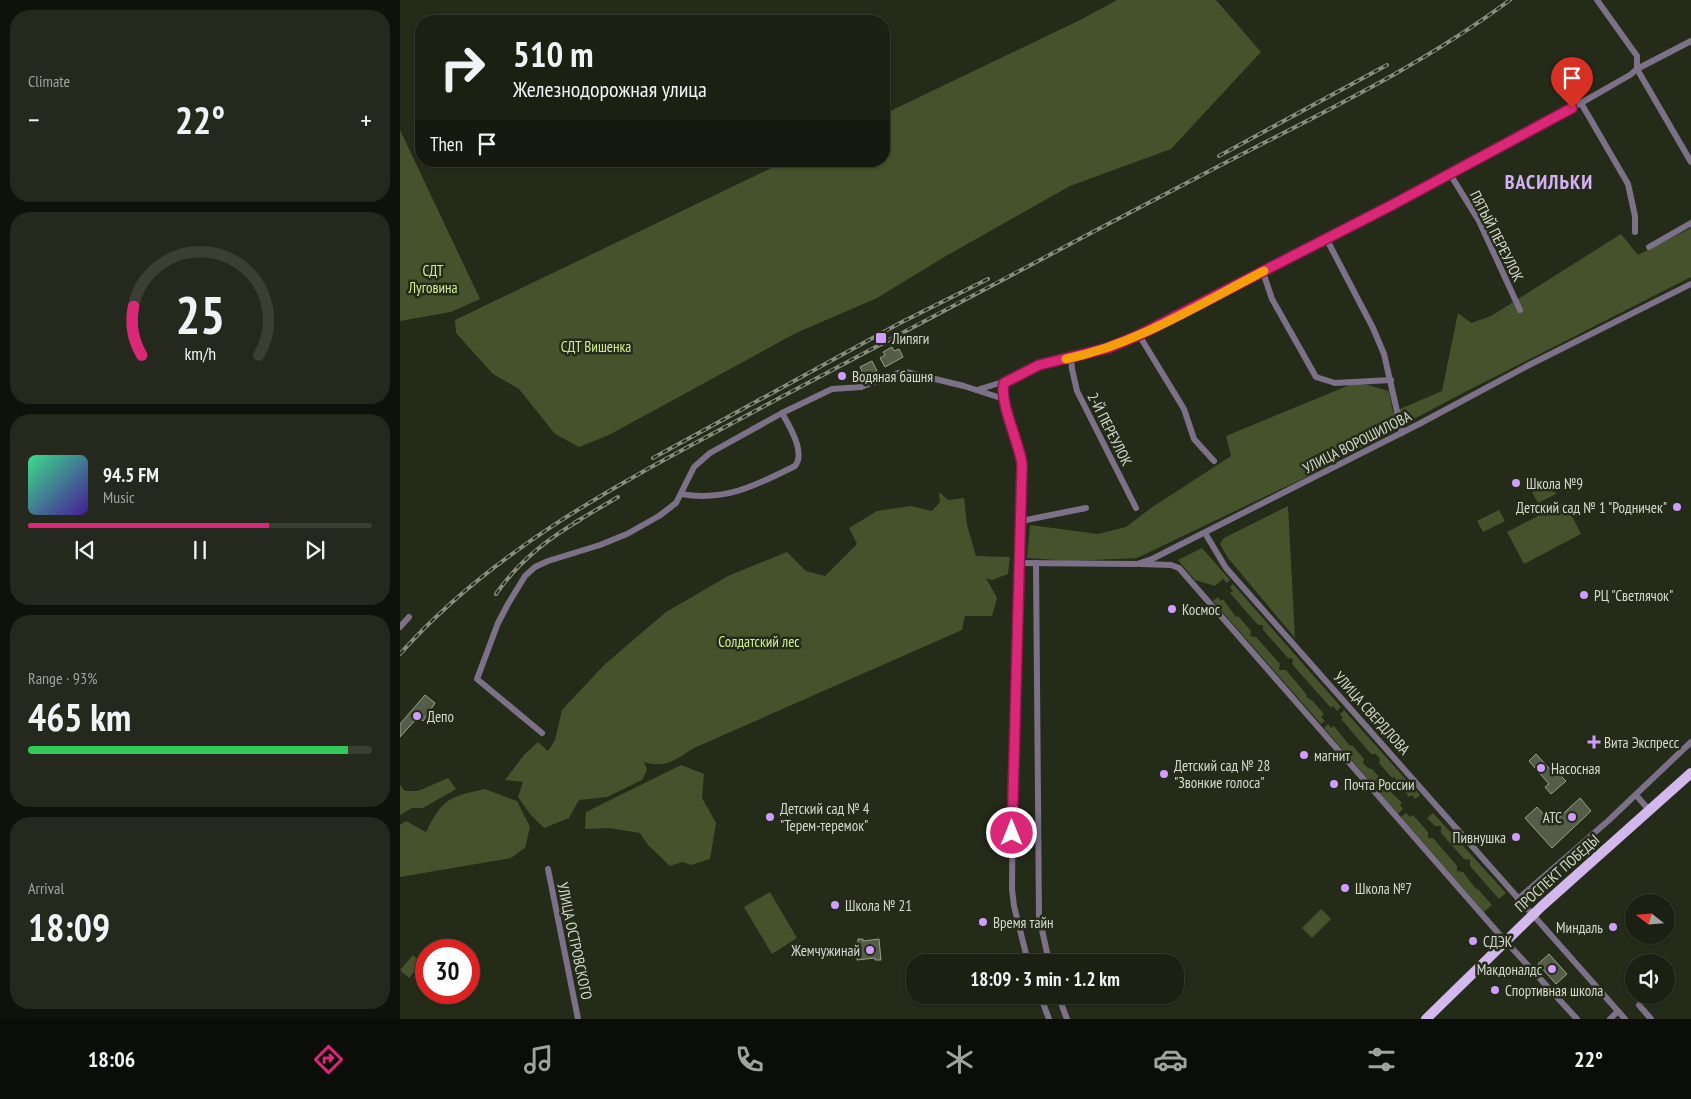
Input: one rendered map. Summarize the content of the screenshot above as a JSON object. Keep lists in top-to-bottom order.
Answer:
{
  "streets": {
    "main road": ["ПРОСПЕКТ ПОБЕДЫ"],
    "street": [
      "ПЯТЫЙ ПЕРЕУЛОК",
      "2-Й ПЕРЕУЛОК",
      "УЛИЦА ВОРОШИЛОВА",
      "УЛИЦА СВЕРДЛОВА",
      "УЛИЦА ОСТРОВСКОГО"
    ]
  },
  "crossings": [
    ["УЛИЦА ВОРОШИЛОВА", "УЛИЦА СВЕРДЛОВА"],
    ["УЛИЦА СВЕРДЛОВА", "ПРОСПЕКТ ПОБЕДЫ"]
  ],
  "districts": ["ВАСИЛЬКИ"],
  "parks": ["СДТ Луговина", "СДТ Вишенка", "Солдатский лес"],
  "places": {
    "transit": ["Липяги"],
    "other": [
      "Водяная башня",
      "Школа №9",
      "Детский сад № 1 \"Родничек\"",
      "РЦ \"Светлячок\"",
      "Космос",
      "Депо",
      "магнит",
      "Насосная",
      "Детский сад № 28 \"Звонкие голоса\"",
      "Почта России",
      "Детский сад № 4 \"Терем-теремок\"",
      "АТС",
      "Пивнушка",
      "Школа №7",
      "Школа № 21",
      "Время тайн",
      "Миндаль",
      "СДЭК",
      "Жемчужинай",
      "Макдоналдс",
      "Спортивная школа"
    ],
    "health": ["Вита Экспресс"]
  },
  "north": "left",
  "page": {
    "tile": [
      "Climate",
      ["Range · 93%", "465 km"],
      ["Arrival", "18:09"]
    ],
    "turn": ["510 m", "Железнодорожная улица"],
    "heat": ["−", "22°", "+"],
    "then": "Then",
    "song": ["94.5 FM", "Music"],
    "limit": "30",
    "trip": "18:09 · 3 min · 1.2 km",
    "tabs": ["18:06", "22°"],
    "gauge": ["25", "km/h"]
  }
}
